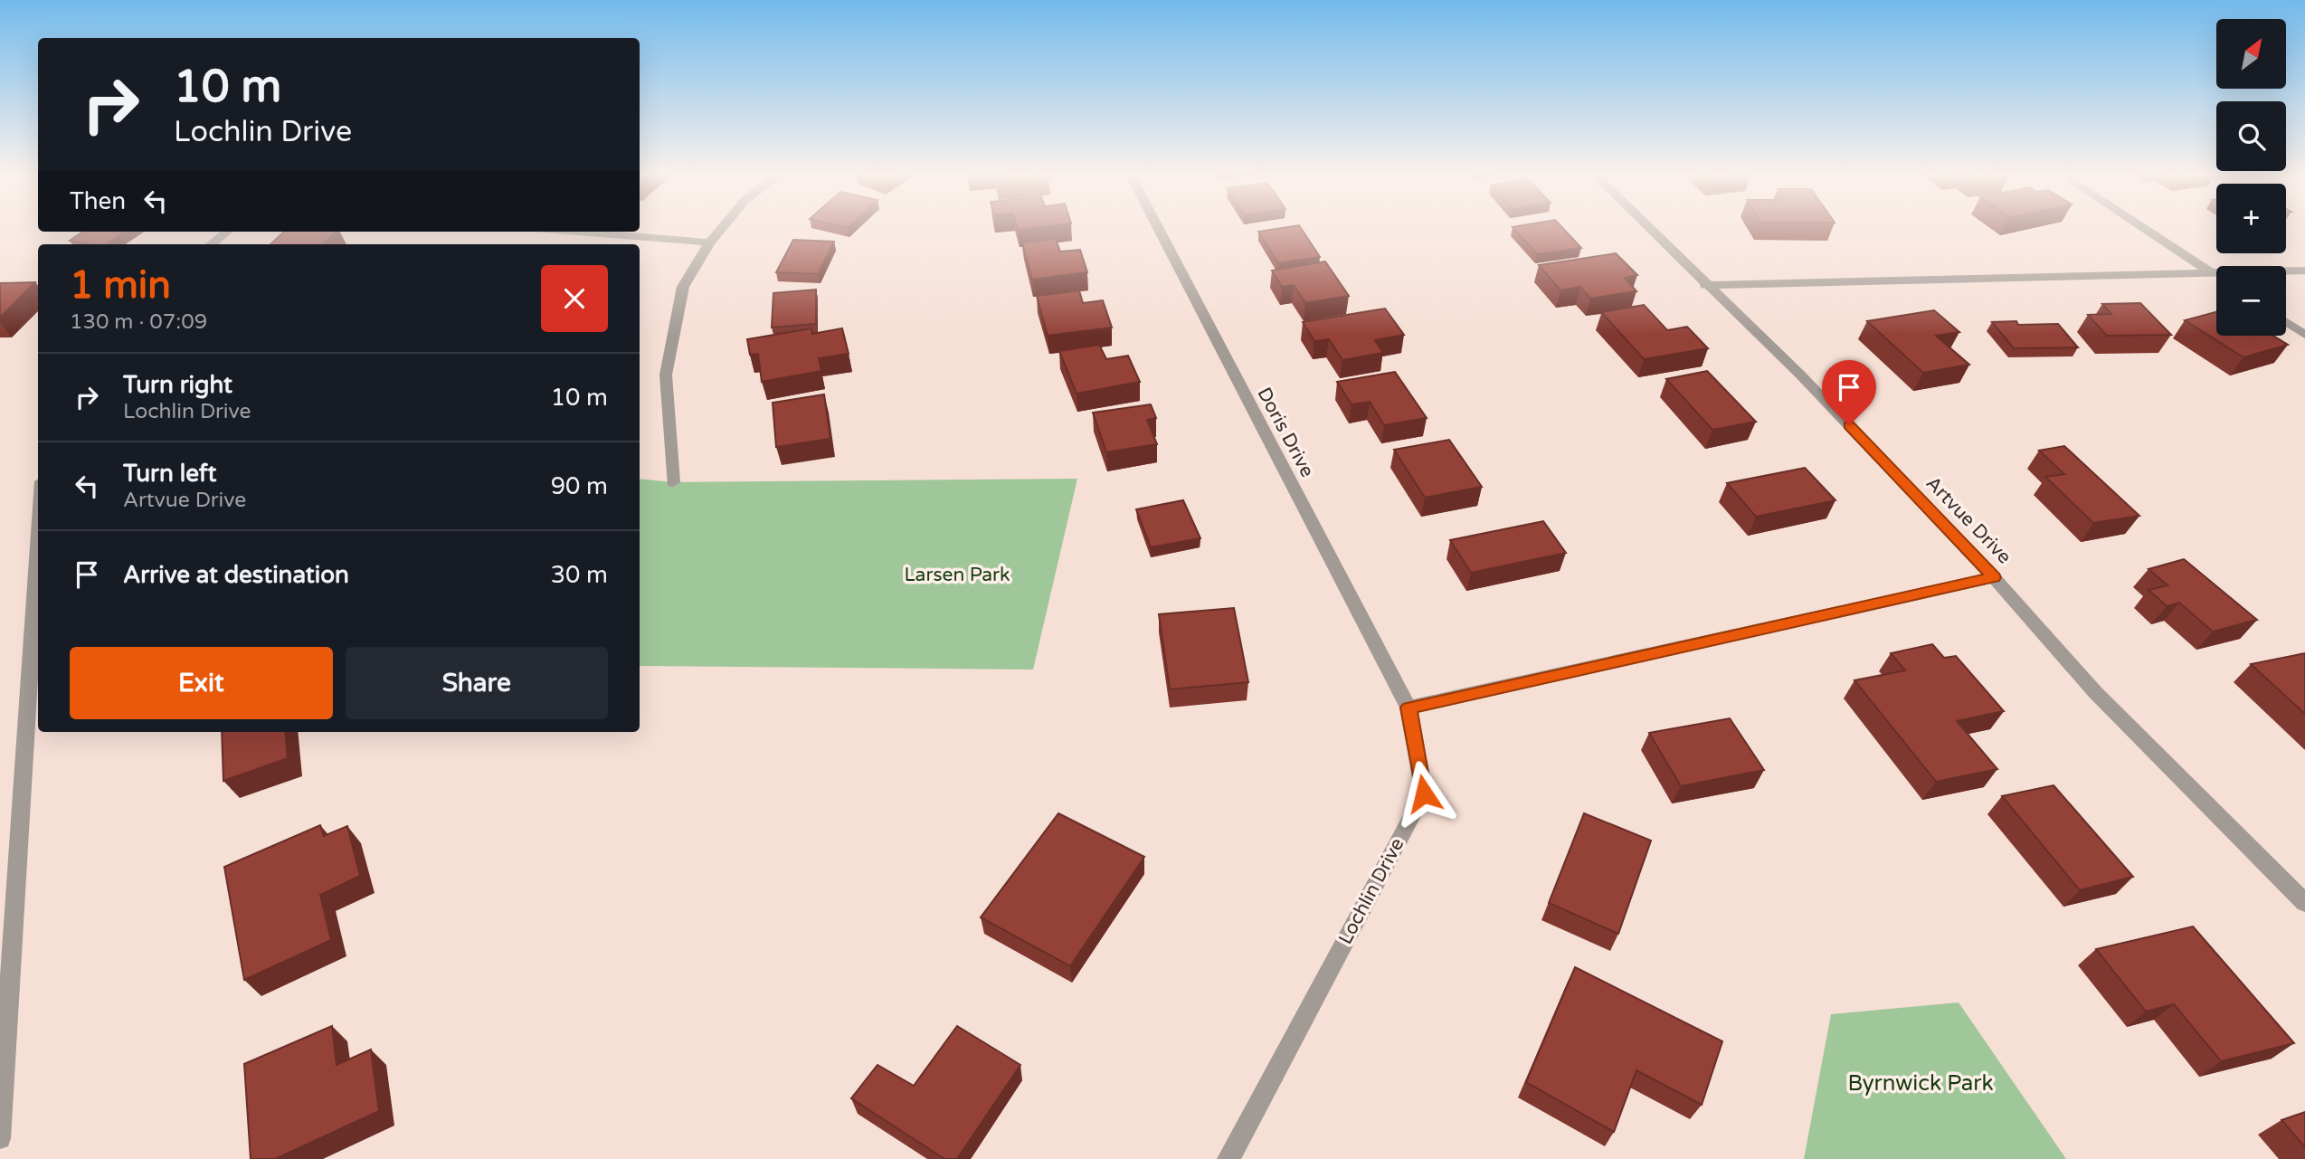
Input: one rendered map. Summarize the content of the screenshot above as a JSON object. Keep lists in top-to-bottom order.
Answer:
{
  "streets": {
    "street": ["Doris Drive", "Artvue Drive", "Lochlin Drive"]
  },
  "crossings": [
    ["Doris Drive", "Lochlin Drive"]
  ],
  "parks": ["Larsen Park", "Byrnwick Park"],
  "north": "top right",
  "page": {
    "map_buttons": ["+", "−"],
    "turn": ["10 m", "Lochlin Drive"],
    "then": "Then",
    "heading": ["1 min", "130 m · 07:09"],
    "list": [
      {
        "name": "Turn right",
        "note": "Lochlin Drive",
        "value": "10 m"
      },
      {
        "name": "Turn left",
        "note": "Artvue Drive",
        "value": "90 m"
      },
      {
        "name": "Arrive at destination",
        "value": "30 m"
      }
    ],
    "buttons": ["Exit", "Share"]
  }
}
